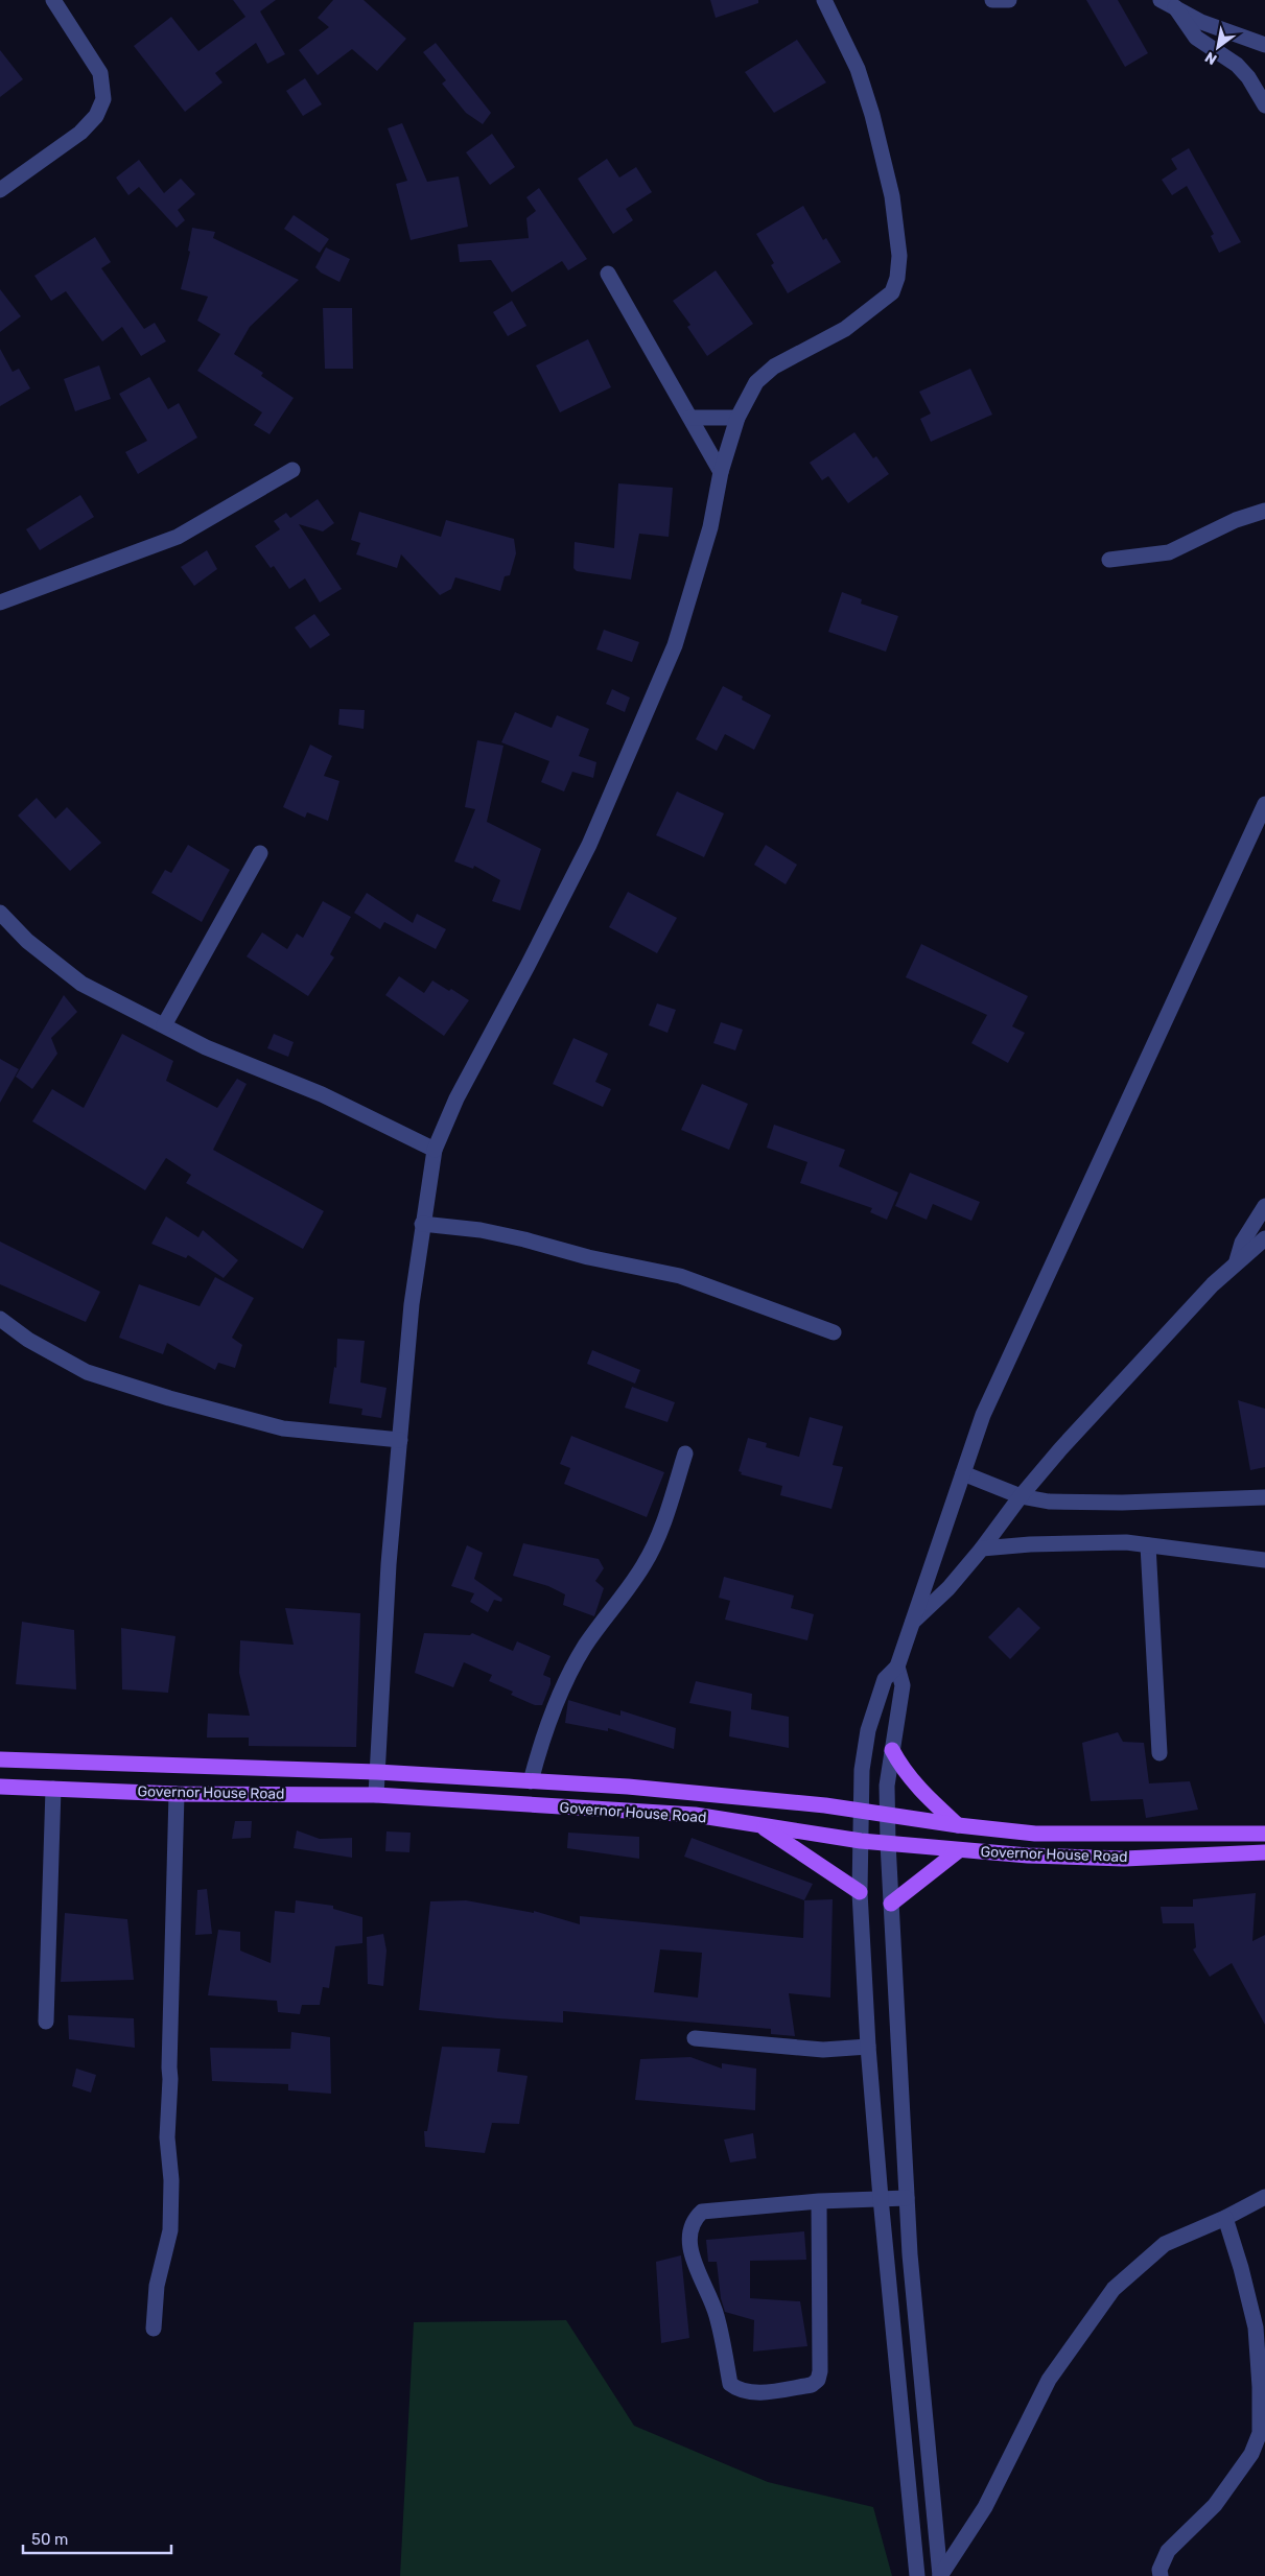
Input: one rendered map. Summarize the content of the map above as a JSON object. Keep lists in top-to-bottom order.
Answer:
{
  "streets": {
    "main road": ["Governor House Road"]
  },
  "scale_bar": "50 m",
  "north": "bottom left"
}
